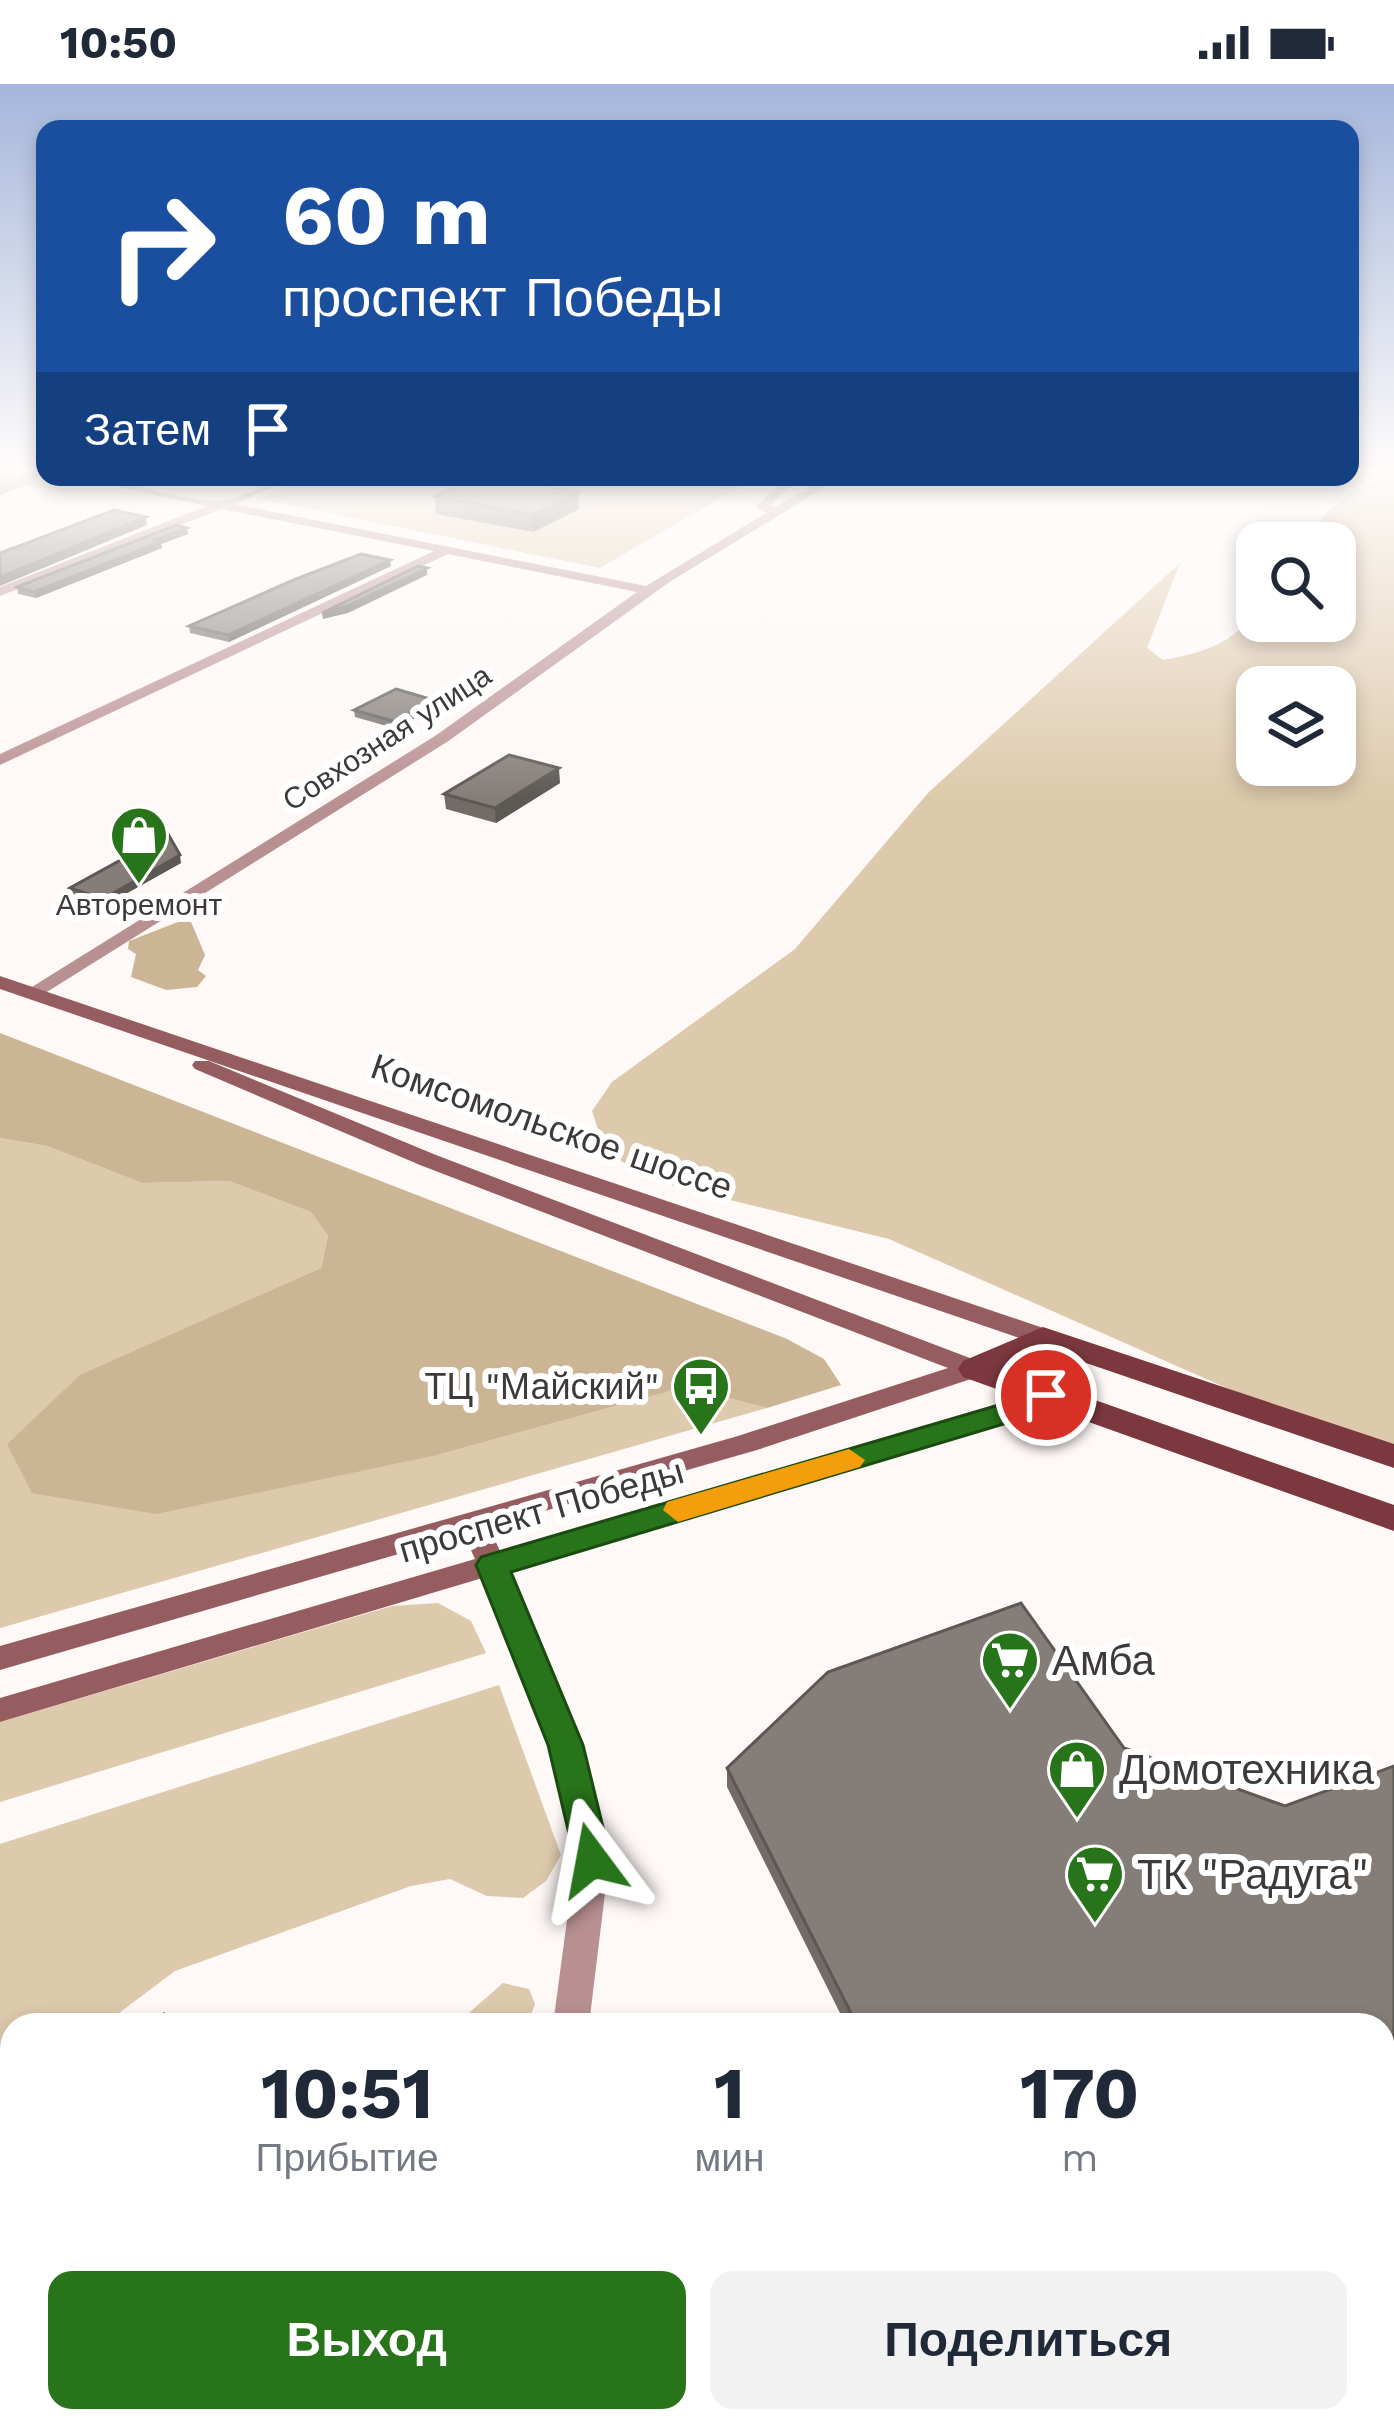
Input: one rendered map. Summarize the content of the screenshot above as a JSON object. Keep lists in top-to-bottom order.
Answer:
{
  "streets": {
    "main road": ["Комсомольское шоссе", "проспект Победы"],
    "street": ["Совхозная улица"]
  },
  "crossings": [
    ["Совхозная улица", "Комсомольское шоссе"],
    ["Комсомольское шоссе", "проспект Победы"]
  ],
  "places": {
    "shop": ["Авторемонт", "Домотехника"],
    "bus stop": ["ТЦ \"Майский\""],
    "supermarket": ["Амба", "ТК \"Радуга\""]
  },
  "page": {
    "status": "10:50",
    "turn": ["60 m", "проспект Победы"],
    "then": "Затем",
    "eta": [
      "10:51",
      "Прибытие",
      "1",
      "мин",
      "170",
      "m"
    ],
    "buttons": ["Выход", "Поделиться"]
  }
}
